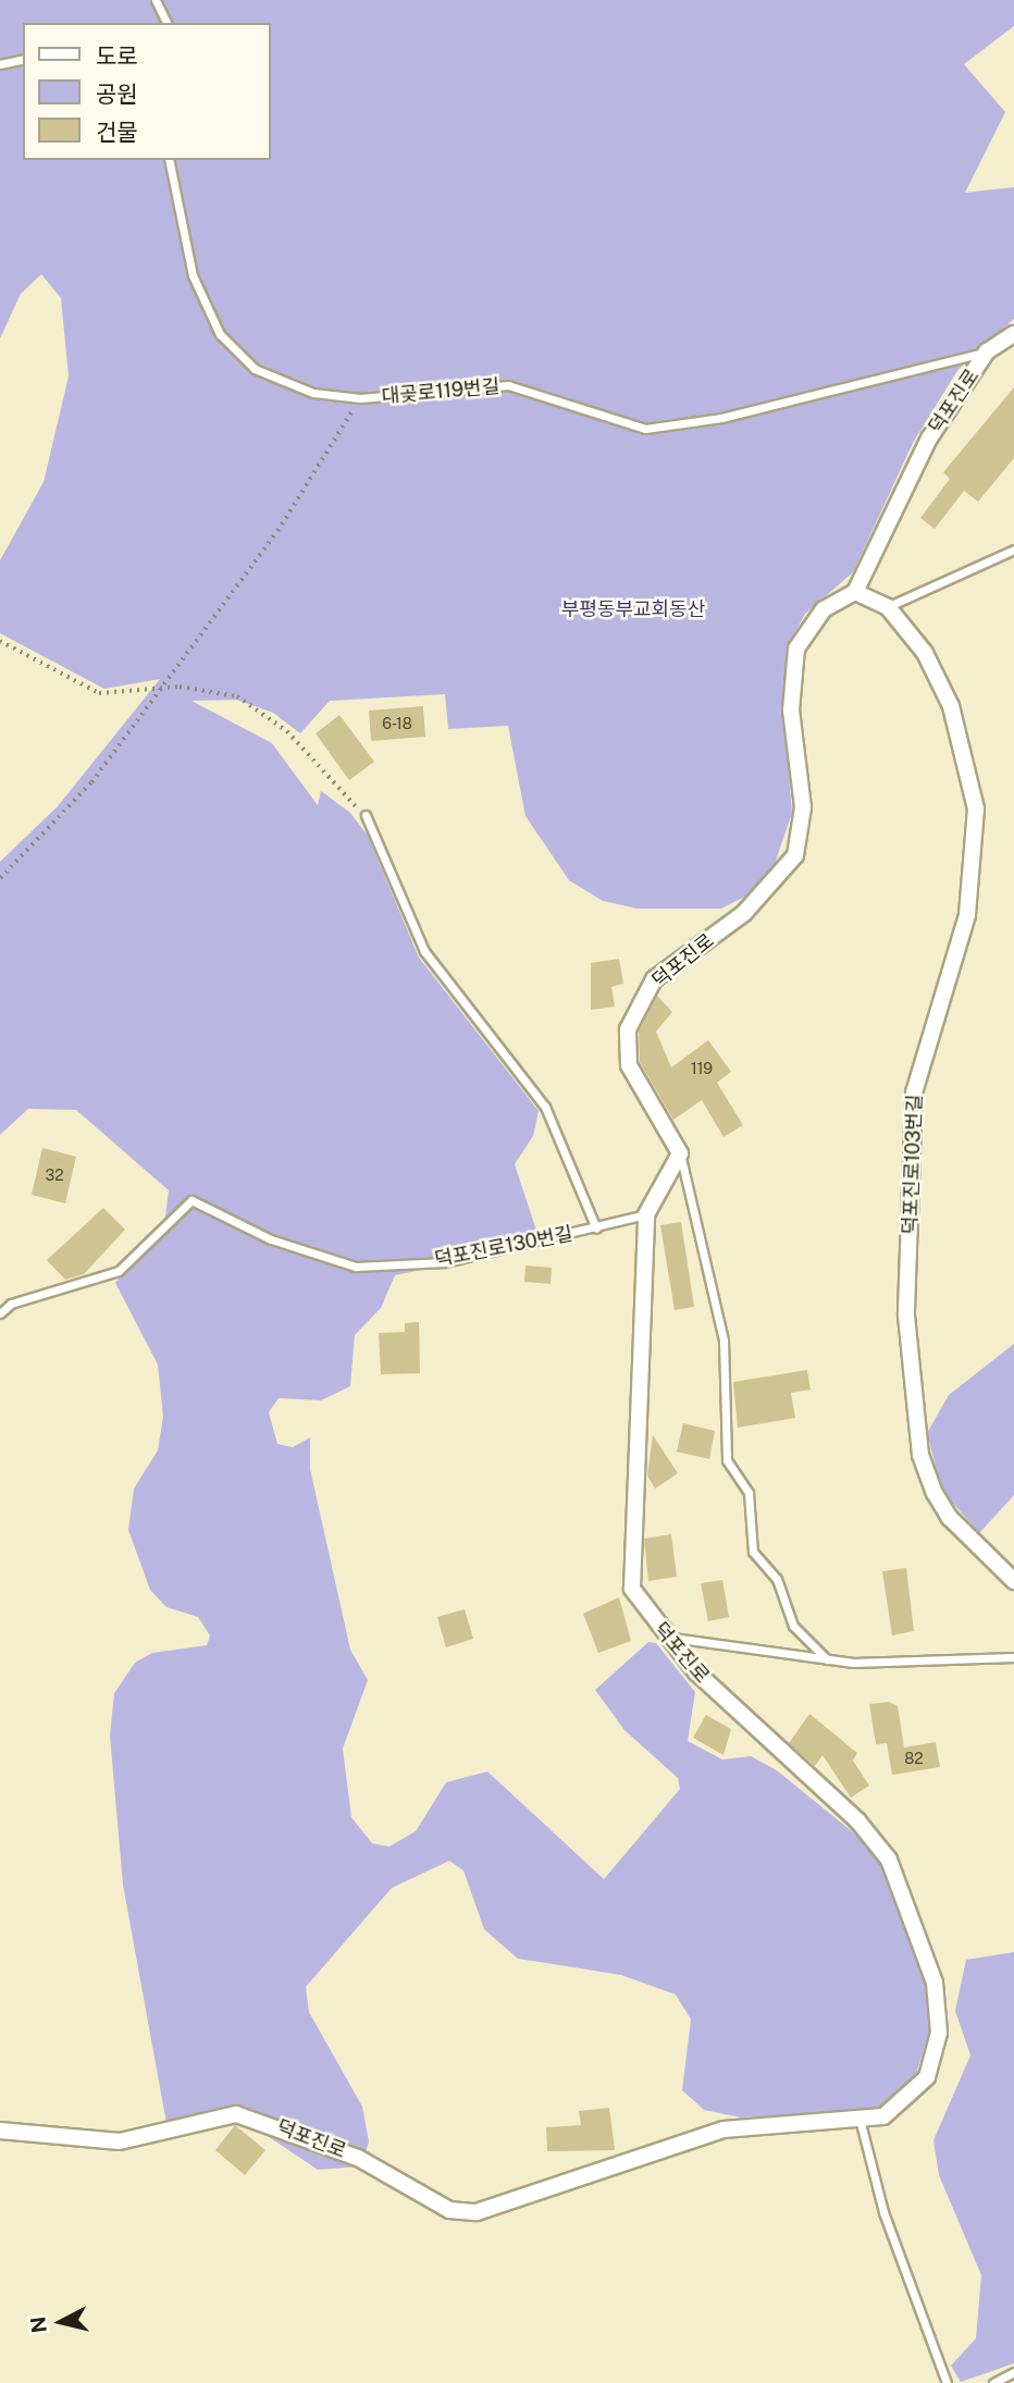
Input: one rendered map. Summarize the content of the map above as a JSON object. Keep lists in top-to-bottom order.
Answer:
{
  "streets": {
    "street": ["덕포진로", "덕포진로103번길"],
    "lane": ["대곶로119번길", "덕포진로130번길"]
  },
  "crossings": [
    ["대곶로119번길", "덕포진로"],
    ["덕포진로", "덕포진로103번길"],
    ["덕포진로", "덕포진로130번길"]
  ],
  "parks": ["부평동부교회동산"],
  "house_numbers": [
    "6-18",
    "119",
    "32",
    "82"
  ],
  "legend": ["도로", "공원", "건물"],
  "north": "left"
}
